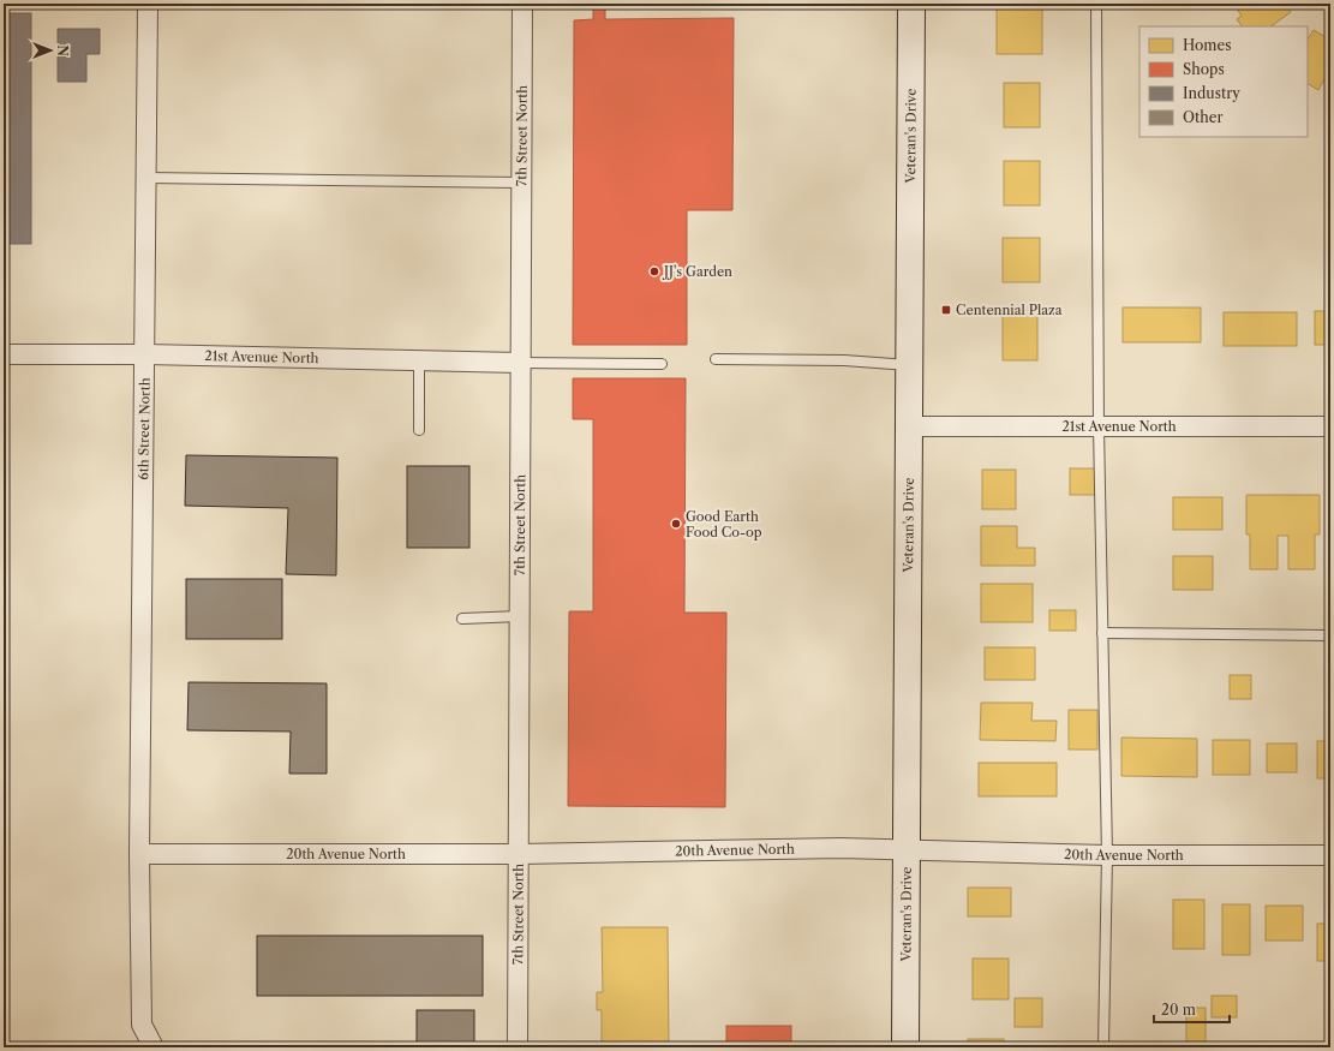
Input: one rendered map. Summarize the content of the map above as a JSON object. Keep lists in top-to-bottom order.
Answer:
{
  "streets": {
    "street": [
      "7th Street North",
      "Veteran's Drive",
      "21st Avenue North",
      "6th Street North",
      "20th Avenue North"
    ]
  },
  "crossings": [
    ["7th Street North", "21st Avenue North"],
    ["7th Street North", "20th Avenue North"],
    ["Veteran's Drive", "21st Avenue North"],
    ["Veteran's Drive", "20th Avenue North"],
    ["21st Avenue North", "6th Street North"],
    ["6th Street North", "20th Avenue North"]
  ],
  "places": {
    "other": ["JJ's Garden", "Good Earth Food Co-op"],
    "transit": ["Centennial Plaza"]
  },
  "legend": [
    "Homes",
    "Shops",
    "Industry",
    "Other"
  ],
  "scale_bar": "20 m",
  "north": "right"
}
